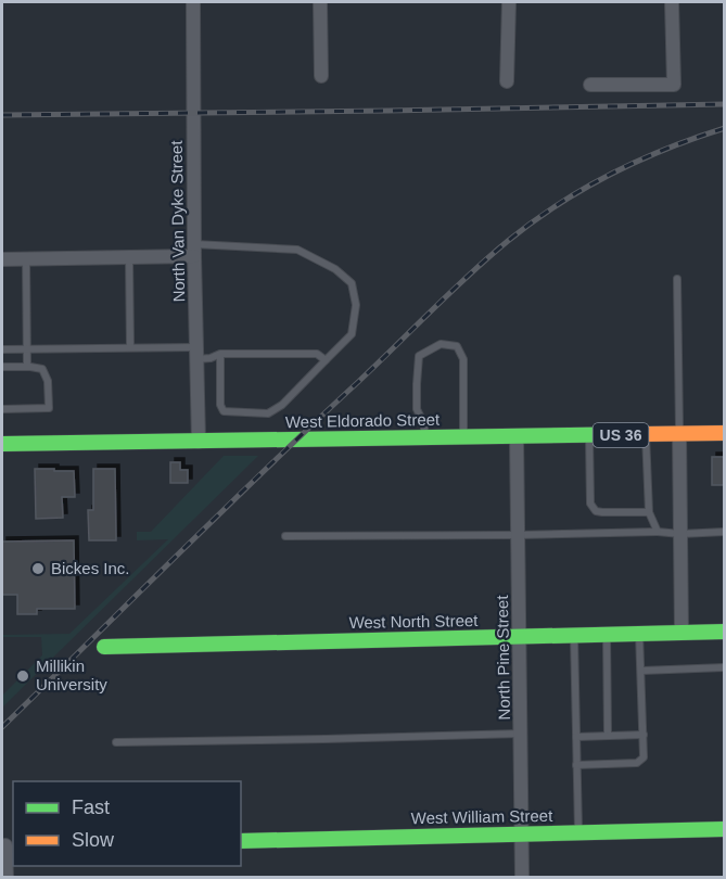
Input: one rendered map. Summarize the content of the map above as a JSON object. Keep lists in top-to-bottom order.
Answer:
{
  "streets": {
    "street": [
      "North Van Dyke Street",
      "West Eldorado Street",
      "US 36",
      "West North Street",
      "North Pine Street",
      "West William Street"
    ]
  },
  "crossings": [
    ["North Van Dyke Street", "West Eldorado Street"],
    ["West Eldorado Street", "North Pine Street"],
    ["West North Street", "North Pine Street"],
    ["North Pine Street", "West William Street"]
  ],
  "places": ["Bickes Inc.", "Millikin University"],
  "legend": ["Fast", "Slow"]
}
